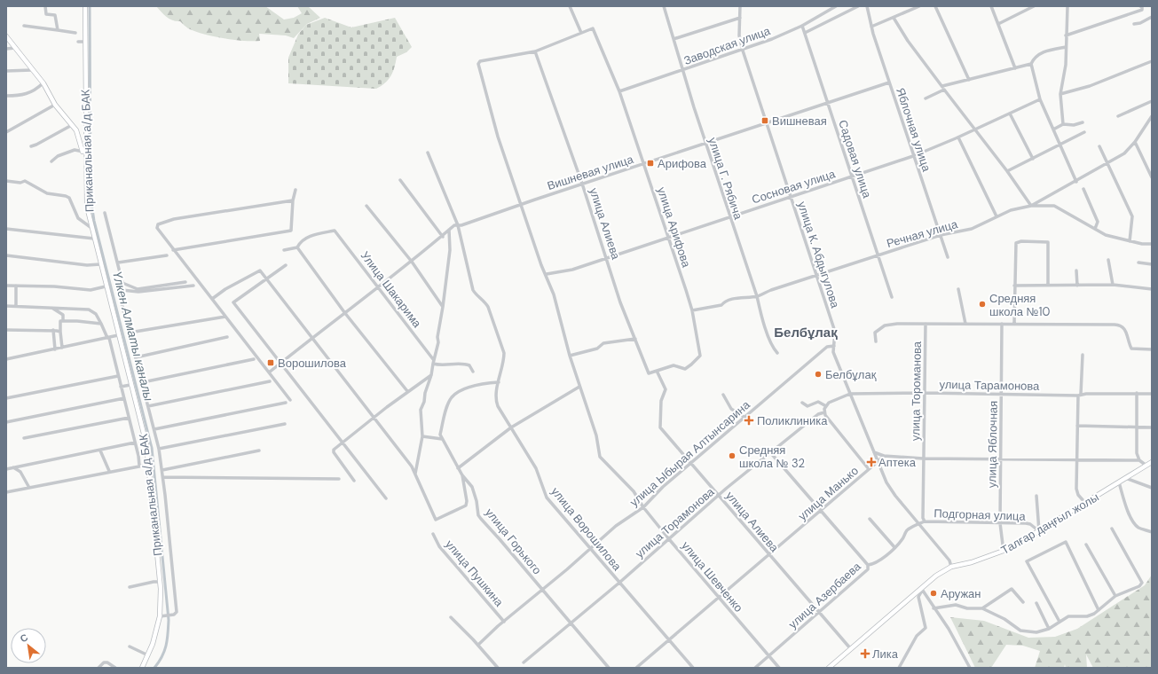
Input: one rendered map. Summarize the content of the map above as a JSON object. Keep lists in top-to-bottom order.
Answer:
{
  "streets": {
    "main road": ["Приканальная а/д БАК", "Талғар даңғыл жолы"],
    "street": [
      "Заводская улица",
      "Яблочная улица",
      "Садовая улица",
      "Вишневая улица",
      "улица Г. Рябича",
      "Сосновая улица",
      "улица Алиева",
      "улица Арифова",
      "Речная улица",
      "улица К. Абдыгулова",
      "Улица Шакарима",
      "улица Тарамонова",
      "улица Тороманова",
      "улица Яблочная",
      "улица Ыбырая Алтынсарина",
      "улица Манько",
      "Подгорная улица",
      "улица Торамонова",
      "улица Ворошилова",
      "улица Горького",
      "улица Пушкина",
      "улица Шевченко",
      "улица Азербаева"
    ]
  },
  "crossings": [
    ["Заводская улица", "Садовая улица"],
    ["Заводская улица", "улица Г. Рябича"],
    ["Заводская улица", "улица Арифова"],
    ["Заводская улица", "улица К. Абдыгулова"],
    ["Яблочная улица", "Вишневая улица"],
    ["Яблочная улица", "Сосновая улица"],
    ["Яблочная улица", "Речная улица"],
    ["Садовая улица", "Вишневая улица"],
    ["Садовая улица", "Сосновая улица"],
    ["Садовая улица", "Речная улица"],
    ["Вишневая улица", "улица Г. Рябича"],
    ["Вишневая улица", "улица Алиева"],
    ["Вишневая улица", "улица Арифова"],
    ["Вишневая улица", "улица К. Абдыгулова"],
    ["Вишневая улица", "улица Ворошилова"],
    ["Вишневая улица", "улица Шевченко"],
    ["улица Г. Рябича", "Сосновая улица"],
    ["улица Г. Рябича", "Речная улица"],
    ["Сосновая улица", "улица Алиева"],
    ["Сосновая улица", "улица Арифова"],
    ["Сосновая улица", "улица К. Абдыгулова"],
    ["Сосновая улица", "улица Шевченко"],
    ["улица Алиева", "улица Арифова"],
    ["улица Алиева", "улица Ыбырая Алтынсарина"],
    ["улица Алиева", "улица Манько"],
    ["улица Алиева", "улица Торамонова"],
    ["улица Алиева", "Талғар даңғыл жолы"],
    ["улица Алиева", "улица Шевченко"],
    ["улица Алиева", "улица Азербаева"],
    ["улица Арифова", "Речная улица"],
    ["Речная улица", "улица К. Абдыгулова"],
    ["улица К. Абдыгулова", "улица Тарамонова"],
    ["улица К. Абдыгулова", "улица Ыбырая Алтынсарина"],
    ["улица К. Абдыгулова", "улица Манько"],
    ["улица К. Абдыгулова", "Подгорная улица"],
    ["улица К. Абдыгулова", "Талғар даңғыл жолы"],
    ["улица К. Абдыгулова", "улица Азербаева"],
    ["улица Тарамонова", "улица Тороманова"],
    ["улица Тарамонова", "улица Яблочная"],
    ["улица Тороманова", "Подгорная улица"],
    ["улица Яблочная", "Подгорная улица"],
    ["улица Яблочная", "Талғар даңғыл жолы"],
    ["улица Ыбырая Алтынсарина", "улица Ворошилова"],
    ["улица Ыбырая Алтынсарина", "улица Горького"],
    ["улица Ыбырая Алтынсарина", "улица Пушкина"],
    ["улица Ыбырая Алтынсарина", "улица Шевченко"],
    ["улица Манько", "улица Ворошилова"],
    ["улица Манько", "улица Шевченко"],
    ["Подгорная улица", "Талғар даңғыл жолы"],
    ["Подгорная улица", "улица Азербаева"],
    ["улица Торамонова", "улица Ворошилова"],
    ["улица Торамонова", "улица Горького"],
    ["улица Торамонова", "улица Шевченко"],
    ["улица Шевченко", "улица Азербаева"]
  ],
  "districts": ["Белбұлақ"],
  "water": ["Үлкен Алматы каналы"],
  "places": {
    "transit": ["Вишневая", "Арифова", "Ворошилова"],
    "other": [
      "Средняя школа №10",
      "Белбұлақ",
      "Средняя школа № 32",
      "Аружан"
    ],
    "health": ["Поликлиника", "Аптека", "Лика"]
  },
  "north": "top left"
}
